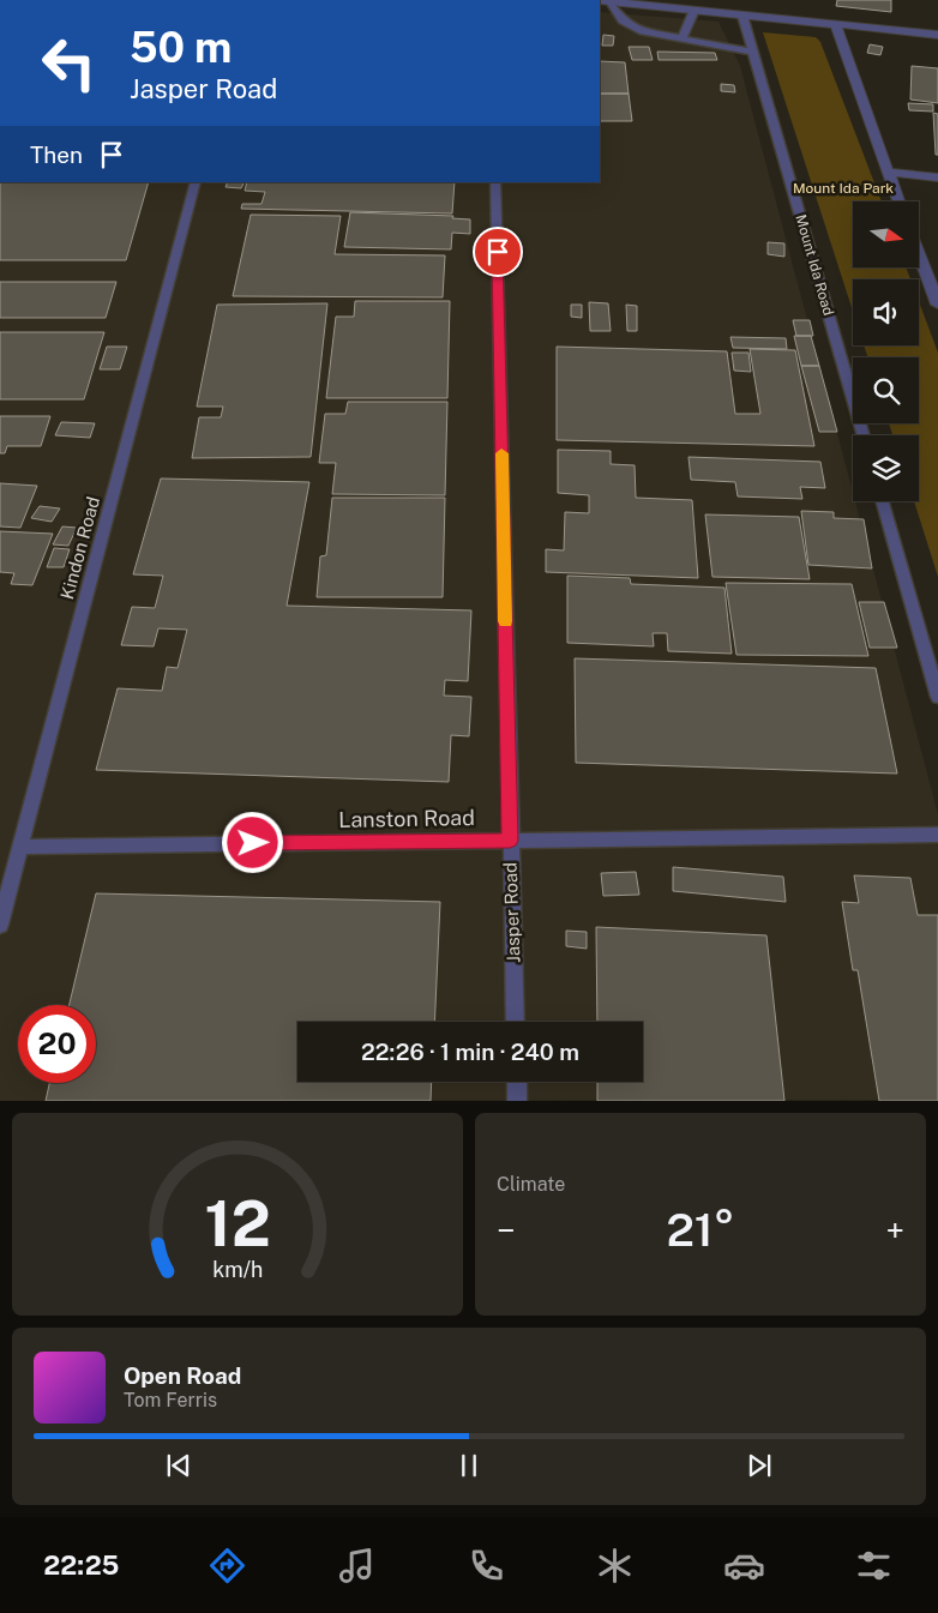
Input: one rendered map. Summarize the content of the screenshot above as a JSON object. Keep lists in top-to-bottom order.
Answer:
{
  "streets": {
    "lane": [
      "Mount Ida Road",
      "Kindon Road",
      "Lanston Road",
      "Jasper Road"
    ]
  },
  "crossings": [
    ["Kindon Road", "Lanston Road"],
    ["Lanston Road", "Jasper Road"]
  ],
  "parks": ["Mount Ida Park"],
  "north": "right",
  "page": {
    "turn": ["50 m", "Jasper Road"],
    "then": "Then",
    "limit": "20",
    "trip": "22:26 · 1 min · 240 m",
    "tile": "Climate",
    "heat": ["−", "21°", "+"],
    "song": ["Open Road", "Tom Ferris"],
    "tabs": "22:25",
    "gauge": ["12", "km/h"]
  }
}
